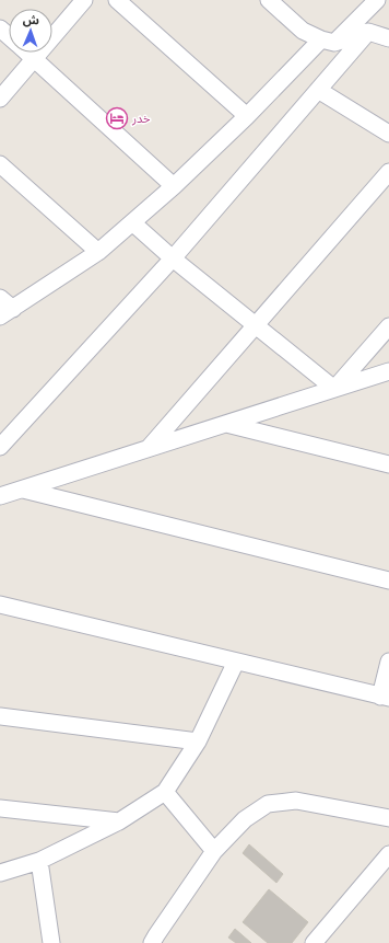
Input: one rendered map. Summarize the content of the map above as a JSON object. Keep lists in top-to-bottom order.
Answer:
{
  "places": {
    "hotel": ["خدر"]
  },
  "north": "top"
}
